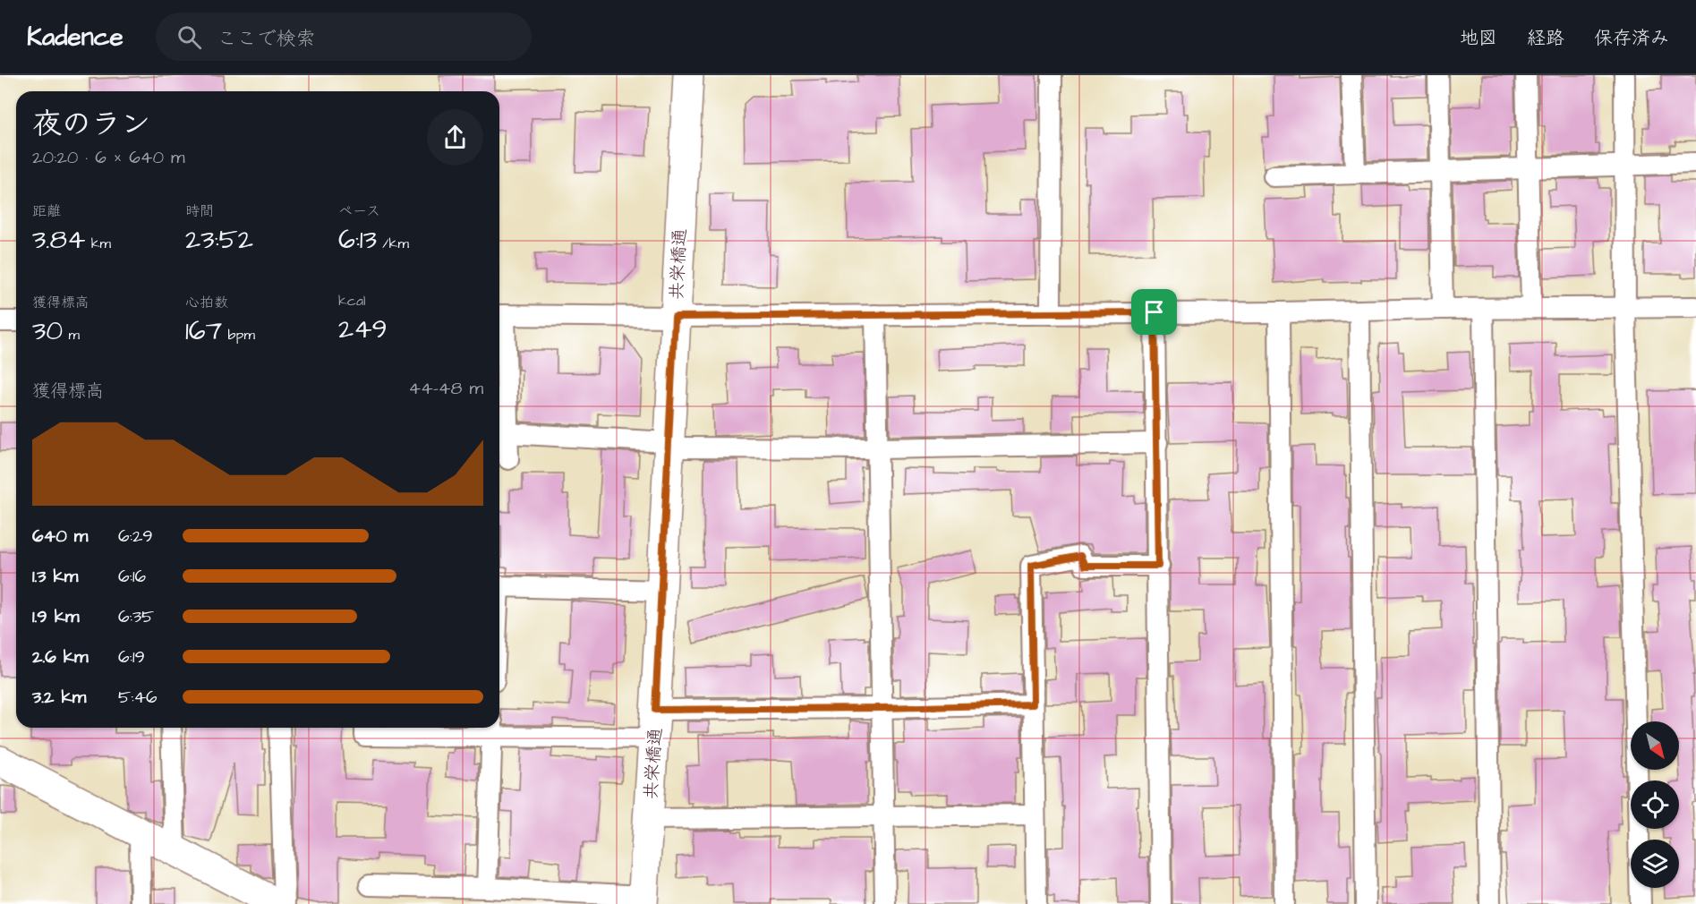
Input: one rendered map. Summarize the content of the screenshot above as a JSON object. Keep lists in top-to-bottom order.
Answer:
{
  "streets": {
    "street": ["共栄橋通"]
  },
  "north": "bottom right",
  "page": {
    "header": "Kadence",
    "search": "ここで検索",
    "nav": ["地図", "経路", "保存済み"],
    "heading": ["夜のラン", "20:20 · 6 × 640 m"],
    "stats": [
      ["距離", "3.84 km"],
      ["時間", "23:52"],
      ["ペース", "6:13 /km"],
      ["獲得標高", "30 m"],
      ["心拍数", "167 bpm"],
      ["kcal", "249"]
    ],
    "chart": ["獲得標高", "44–48 m"],
    "list": [
      {
        "name": "640 m",
        "note": "6:29"
      },
      {
        "name": "1.3 km",
        "note": "6:16"
      },
      {
        "name": "1.9 km",
        "note": "6:35"
      },
      {
        "name": "2.6 km",
        "note": "6:19"
      },
      {
        "name": "3.2 km",
        "note": "5:46"
      }
    ]
  }
}
